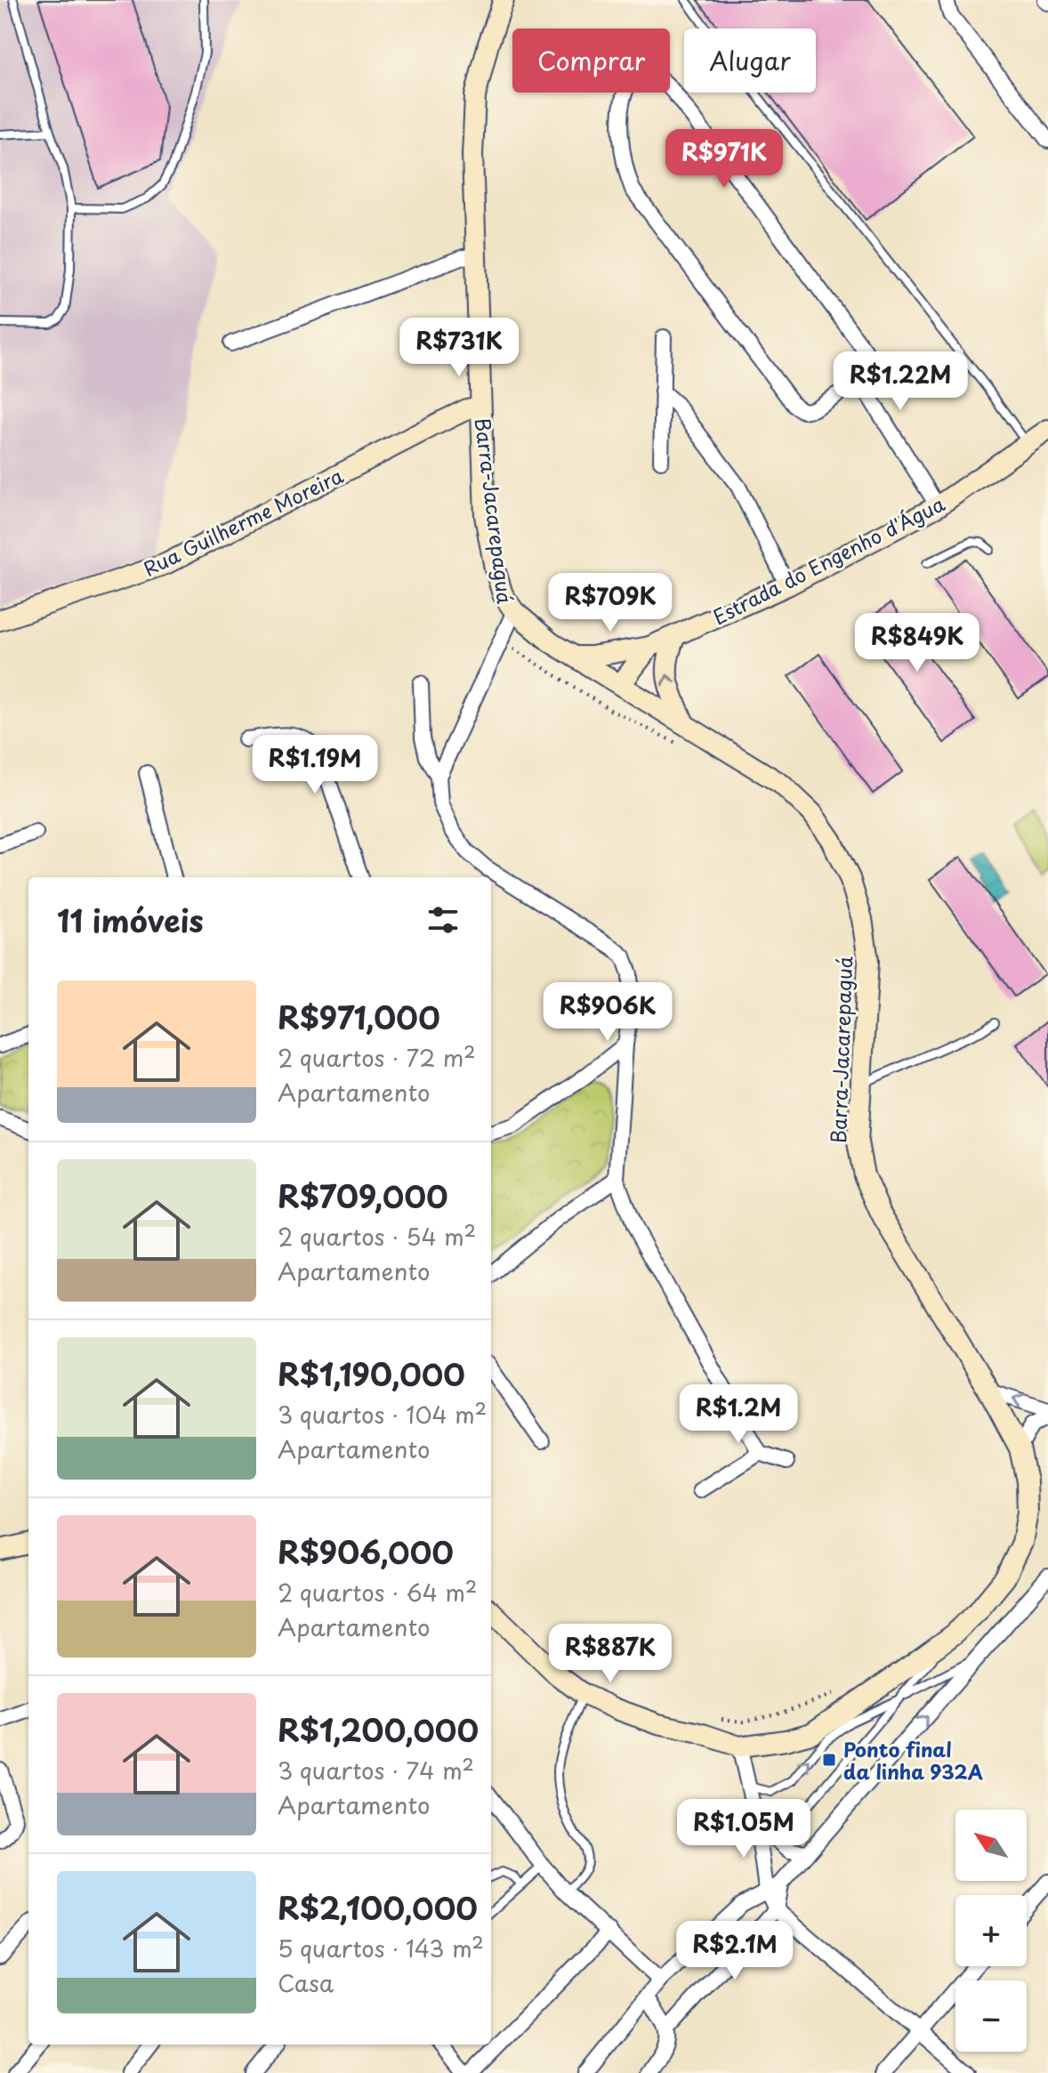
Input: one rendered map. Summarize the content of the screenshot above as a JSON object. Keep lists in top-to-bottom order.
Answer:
{
  "streets": {
    "main road": ["Rua Guilherme Moreira", "Estrada do Engenho d'Água"],
    "path": ["Barra-Jacarepaguá"]
  },
  "places": {
    "transit": ["Ponto final da linha 932A"]
  },
  "north": "top left",
  "page": {
    "chip": ["Comprar", "Alugar"],
    "price": [
      "R$971K",
      "R$731K",
      "R$1.22M",
      "R$709K",
      "R$849K",
      "R$1.19M",
      "R$906K",
      "R$1.2M",
      "R$887K",
      "R$1.05M",
      "R$2.1M"
    ],
    "heading": "11 imóveis",
    "list": [
      {
        "name": "R$971,000",
        "note": "2 quartos · 72 m² · Apartamento"
      },
      {
        "name": "R$709,000",
        "note": "2 quartos · 54 m² · Apartamento"
      },
      {
        "name": "R$1,190,000",
        "note": "3 quartos · 104 m² · Apartamento"
      },
      {
        "name": "R$906,000",
        "note": "2 quartos · 64 m² · Apartamento"
      },
      {
        "name": "R$1,200,000",
        "note": "3 quartos · 74 m² · Apartamento"
      },
      {
        "name": "R$2,100,000",
        "note": "5 quartos · 143 m² · Casa"
      }
    ],
    "map_buttons": ["+", "−"]
  }
}
